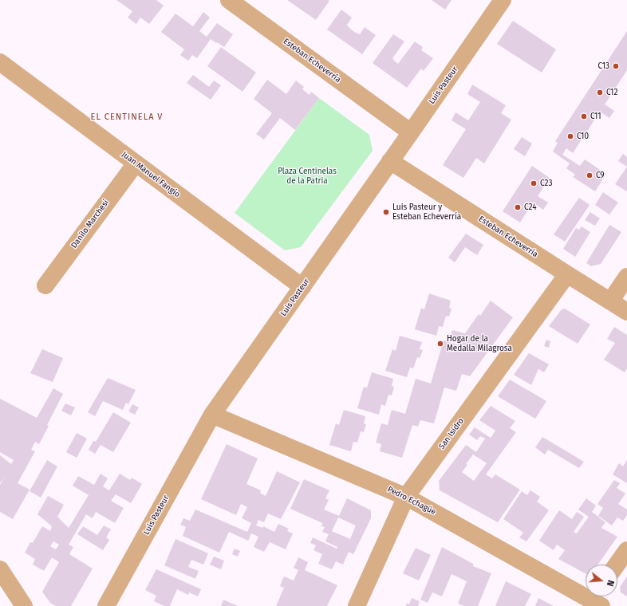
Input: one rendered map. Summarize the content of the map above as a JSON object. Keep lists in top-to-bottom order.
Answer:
{
  "streets": {
    "street": [
      "Esteban Echeverría",
      "Luis Pasteur",
      "Juan Manuel Fangio",
      "Danilo Marchesi",
      "San Isidro",
      "Pedro Echagüe"
    ]
  },
  "crossings": [
    ["Esteban Echeverría", "Luis Pasteur"],
    ["Esteban Echeverría", "San Isidro"],
    ["Luis Pasteur", "Juan Manuel Fangio"],
    ["Luis Pasteur", "Pedro Echagüe"],
    ["Juan Manuel Fangio", "Danilo Marchesi"],
    ["San Isidro", "Pedro Echagüe"]
  ],
  "districts": ["EL CENTINELA V"],
  "parks": ["Plaza Centinelas de la Patria"],
  "places": [
    "C13",
    "C12",
    "C11",
    "C10",
    "C9",
    "C23",
    "C24",
    "Luis Pasteur y Esteban Echeverría",
    "Hogar de la Medalla Milagrosa"
  ],
  "north": "right"
}
